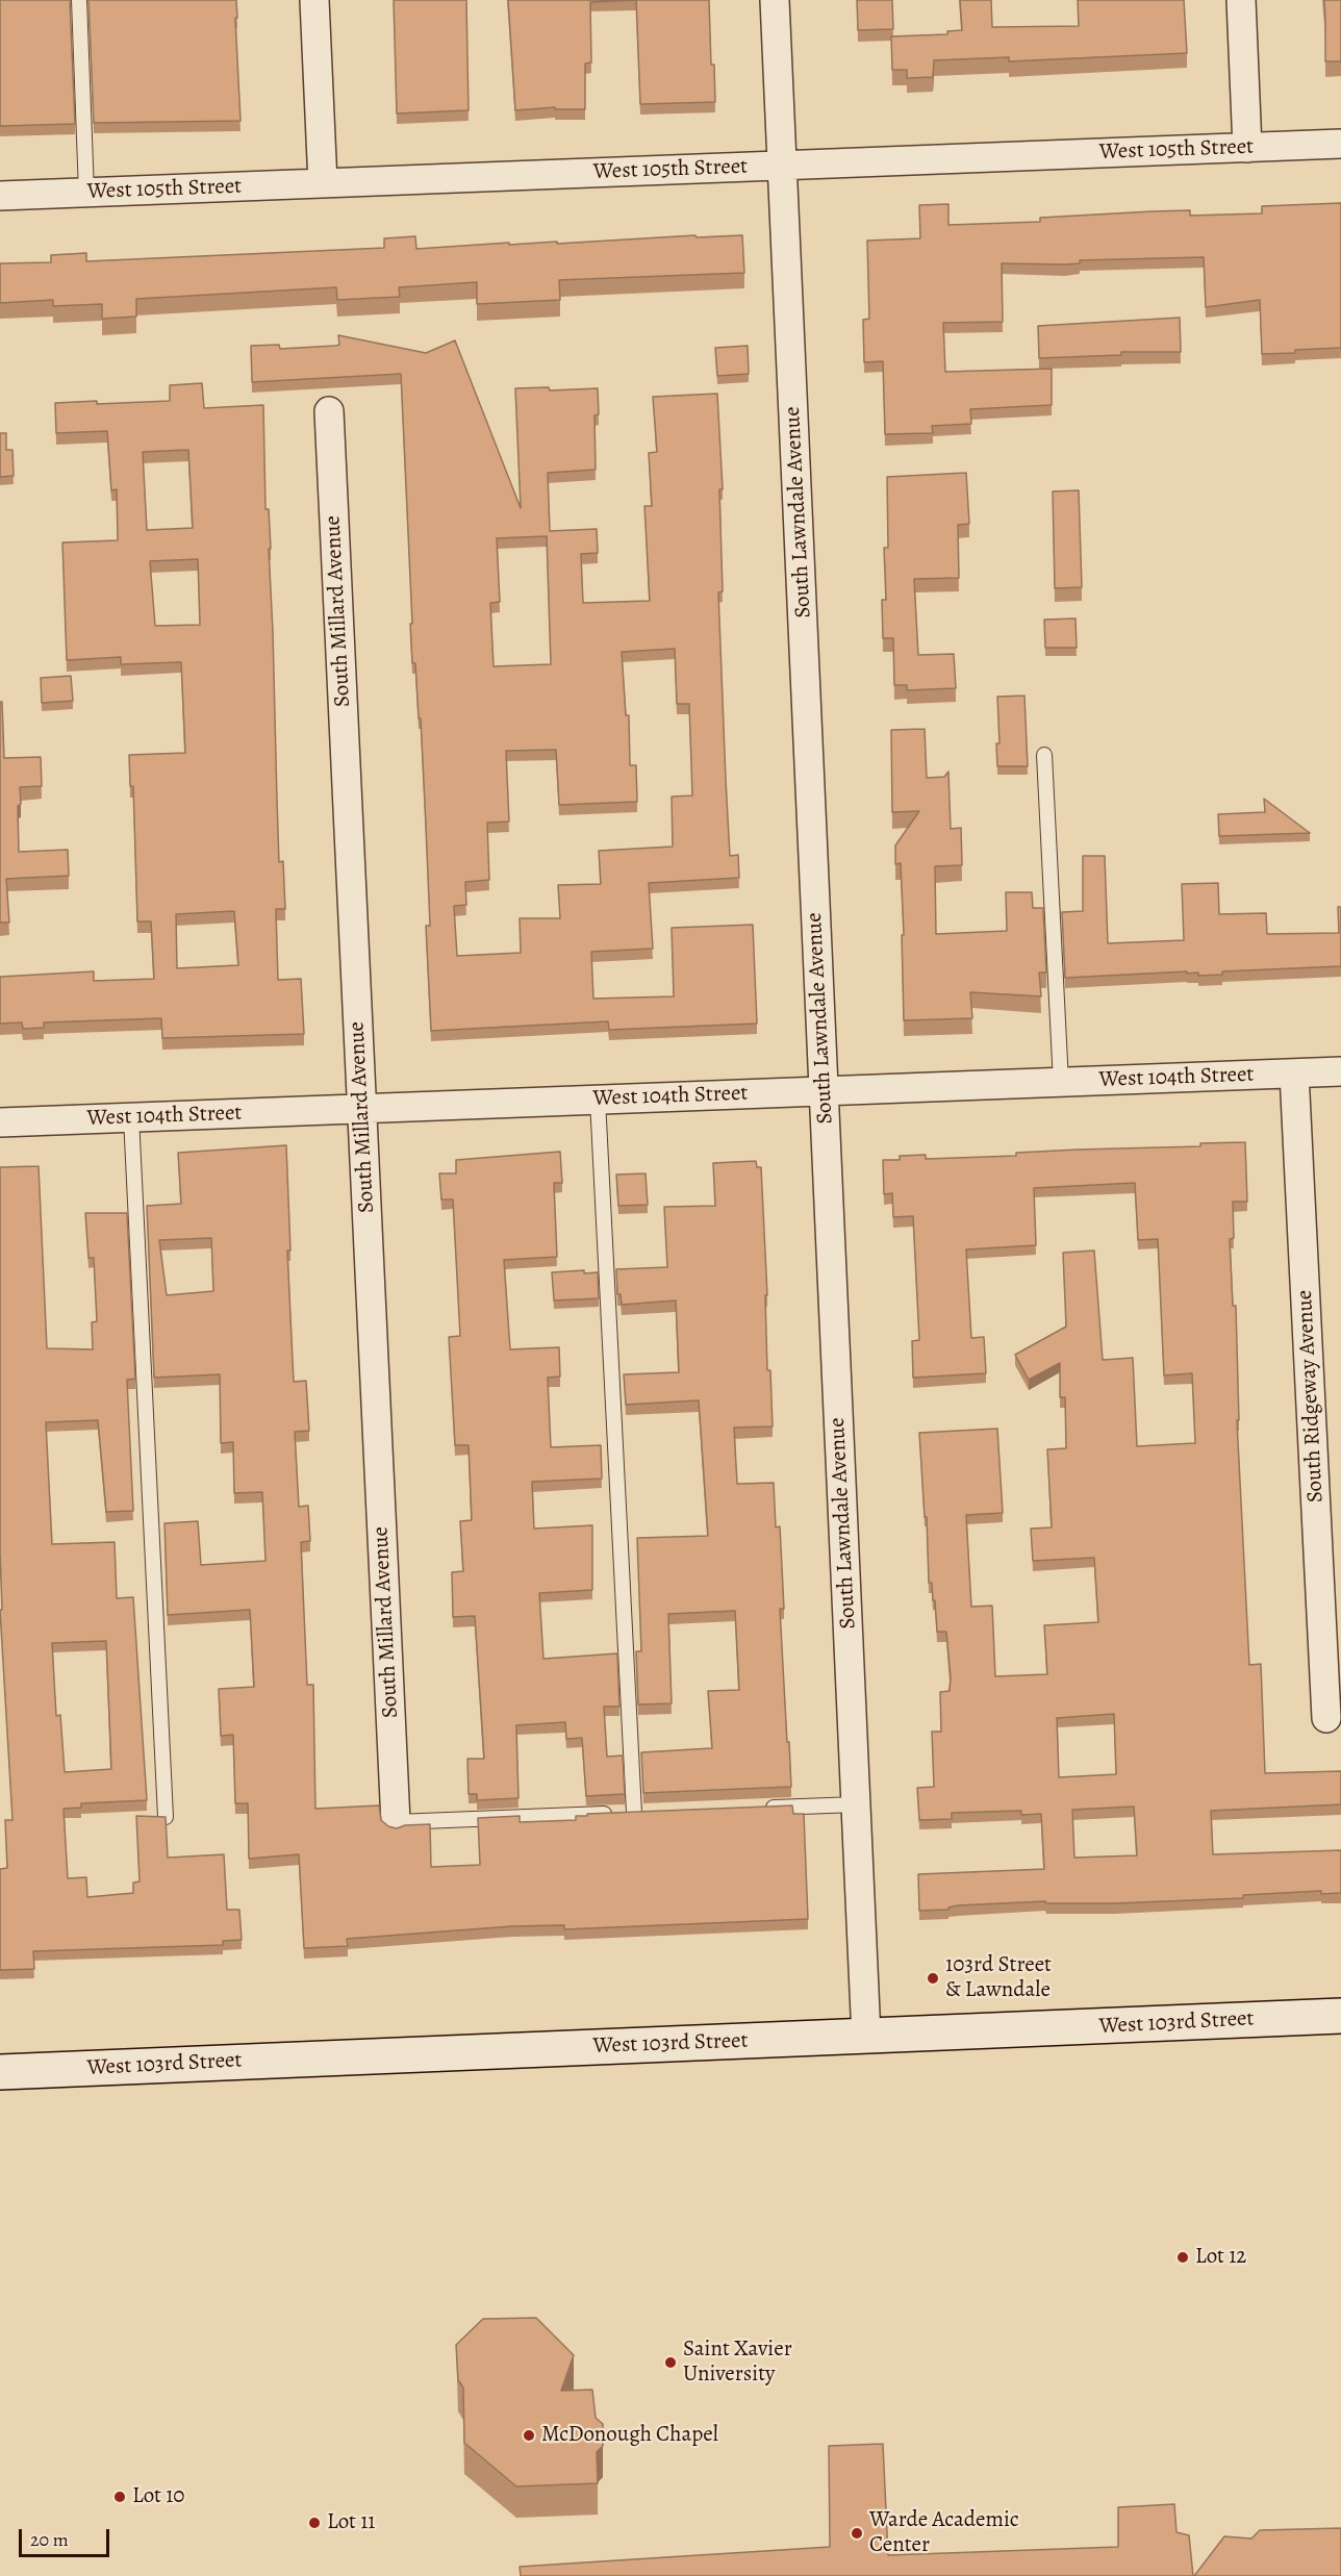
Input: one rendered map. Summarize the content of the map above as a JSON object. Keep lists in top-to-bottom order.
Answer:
{
  "streets": {
    "main road": ["West 103rd Street"],
    "street": [
      "West 105th Street",
      "South Lawndale Avenue",
      "South Millard Avenue",
      "West 104th Street",
      "South Ridgeway Avenue"
    ]
  },
  "crossings": [
    ["West 105th Street", "South Lawndale Avenue"],
    ["South Lawndale Avenue", "West 104th Street"],
    ["South Lawndale Avenue", "West 103rd Street"],
    ["South Millard Avenue", "West 104th Street"],
    ["West 104th Street", "South Ridgeway Avenue"]
  ],
  "places": [
    "103rd Street & Lawndale",
    "Lot 12",
    "Saint Xavier University",
    "McDonough Chapel",
    "Lot 10",
    "Lot 11",
    "Warde Academic Center"
  ],
  "scale_bar": "20 m"
}
